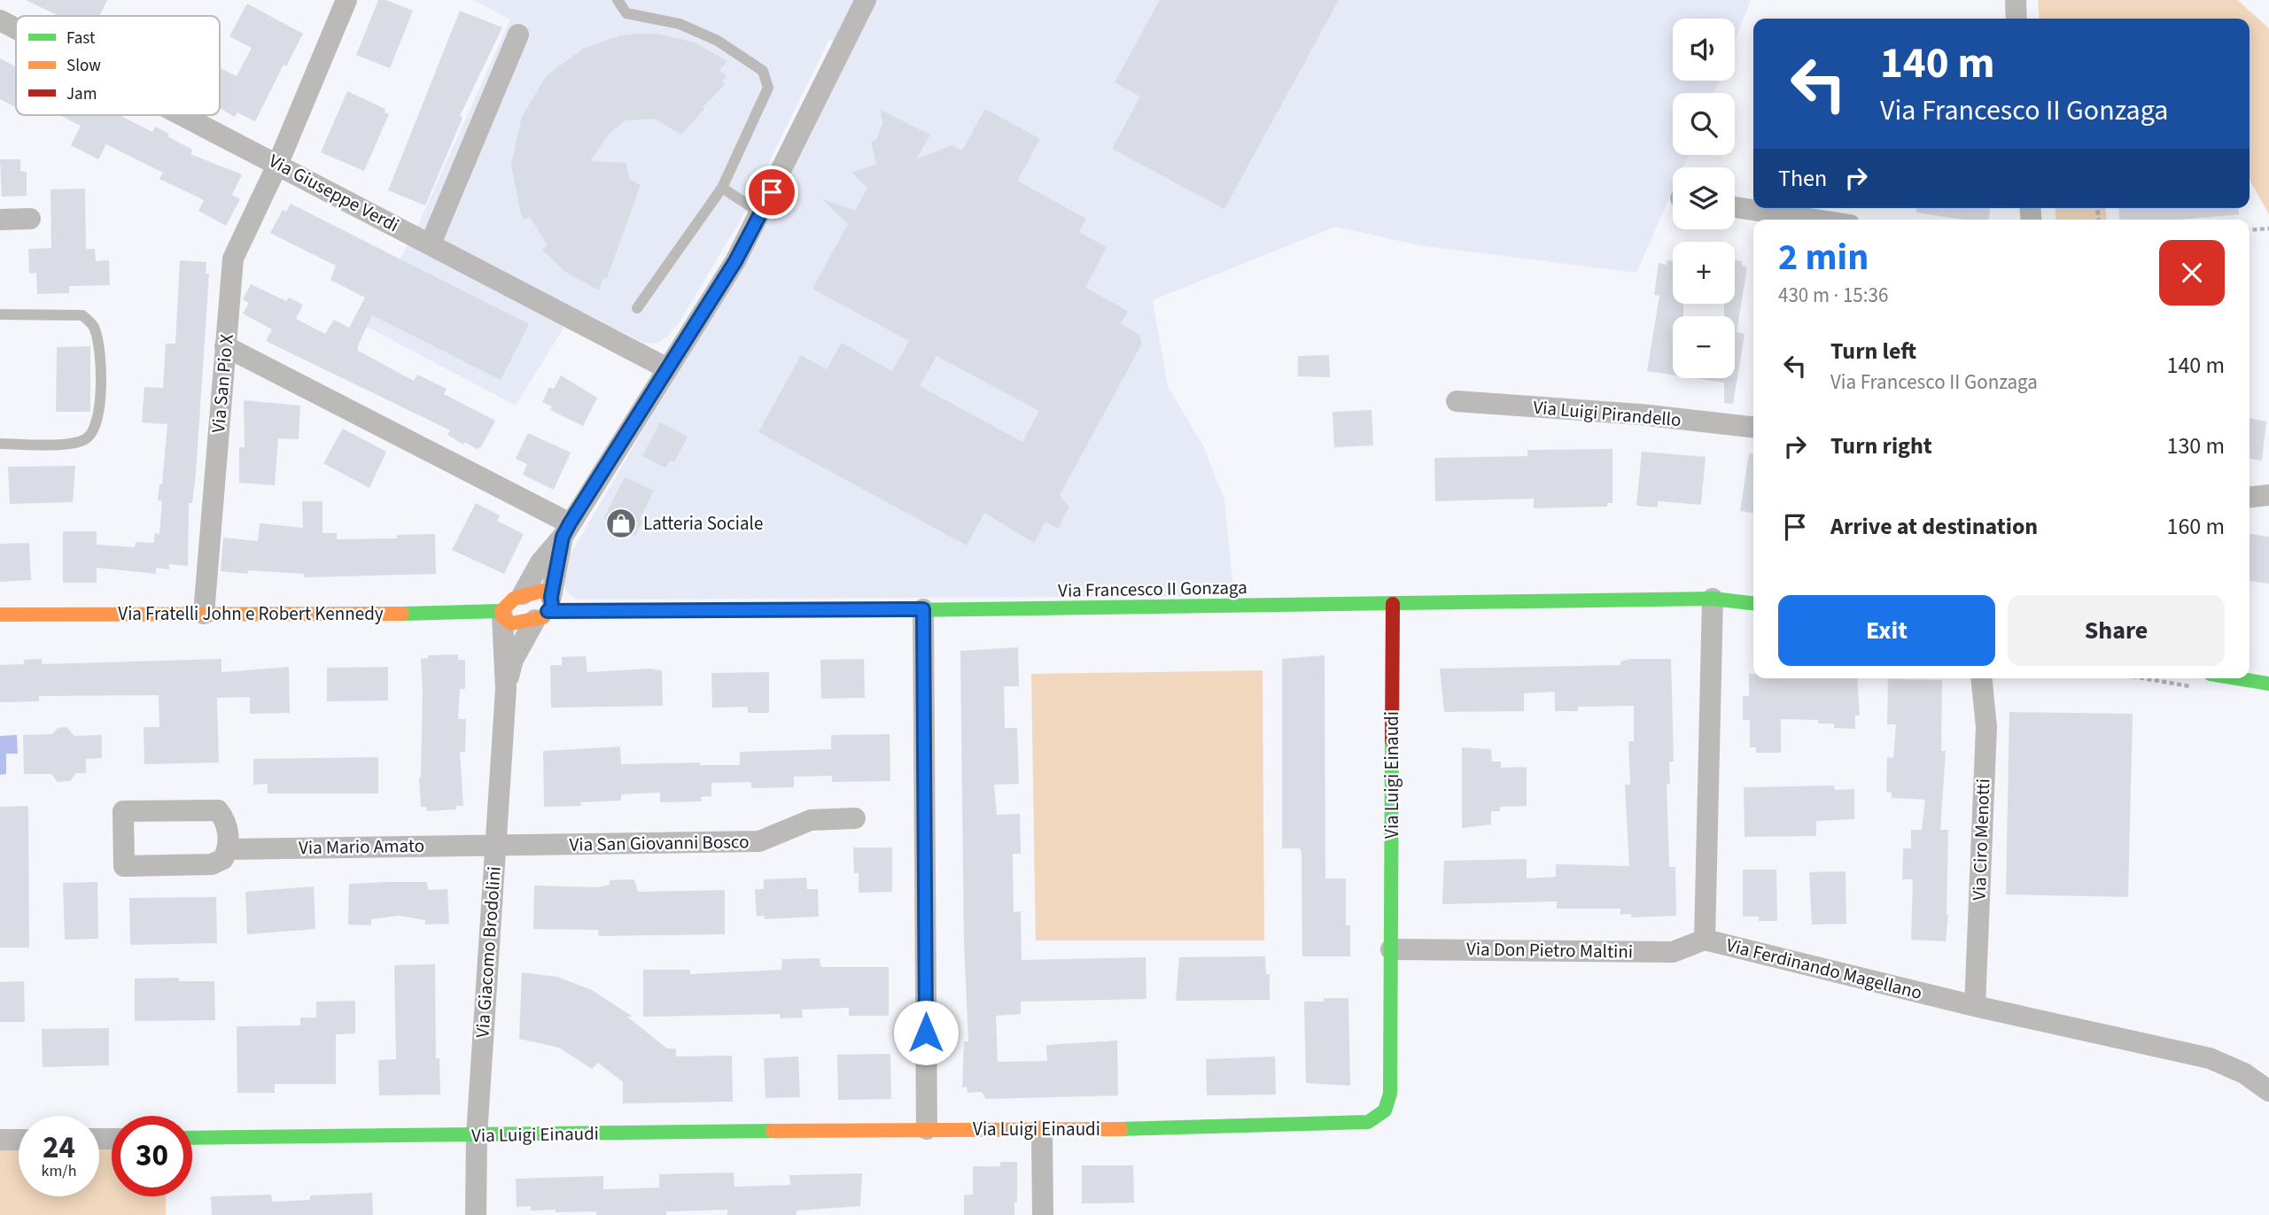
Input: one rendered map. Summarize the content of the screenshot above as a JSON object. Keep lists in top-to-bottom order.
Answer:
{
  "streets": {
    "street": [
      "Via Giuseppe Verdi",
      "Via San Pio X",
      "Via Luigi Pirandello",
      "Via Francesco II Gonzaga",
      "Via Fratelli John e Robert Kennedy",
      "Via Luigi Einaudi",
      "Via Ciro Menotti",
      "Via San Giovanni Bosco",
      "Via Mario Amato",
      "Via Don Pietro Maltini",
      "Via Giacomo Brodolini",
      "Via Ferdinando Magellano"
    ]
  },
  "crossings": [
    ["Via Giuseppe Verdi", "Via San Pio X"],
    ["Via San Pio X", "Via Fratelli John e Robert Kennedy"],
    ["Via Francesco II Gonzaga", "Via Fratelli John e Robert Kennedy"],
    ["Via Francesco II Gonzaga", "Via Luigi Einaudi"],
    ["Via Francesco II Gonzaga", "Via Ferdinando Magellano"],
    ["Via Luigi Einaudi", "Via Don Pietro Maltini"],
    ["Via Luigi Einaudi", "Via Giacomo Brodolini"],
    ["Via Ciro Menotti", "Via Ferdinando Magellano"],
    ["Via San Giovanni Bosco", "Via Mario Amato"],
    ["Via San Giovanni Bosco", "Via Giacomo Brodolini"],
    ["Via Mario Amato", "Via Giacomo Brodolini"],
    ["Via Don Pietro Maltini", "Via Ferdinando Magellano"]
  ],
  "places": {
    "shop": ["Latteria Sociale"]
  },
  "legend": ["Fast", "Slow", "Jam"],
  "page": {
    "map_buttons": ["+", "−"],
    "turn": ["140 m", "Via Francesco II Gonzaga"],
    "then": "Then",
    "heading": ["2 min", "430 m · 15:36"],
    "list": [
      {
        "name": "Turn left",
        "note": "Via Francesco II Gonzaga",
        "value": "140 m"
      },
      {
        "name": "Turn right",
        "value": "130 m"
      },
      {
        "name": "Arrive at destination",
        "value": "160 m"
      }
    ],
    "buttons": ["Exit", "Share"],
    "speed": "24 km/h",
    "limit": "30"
  }
}
